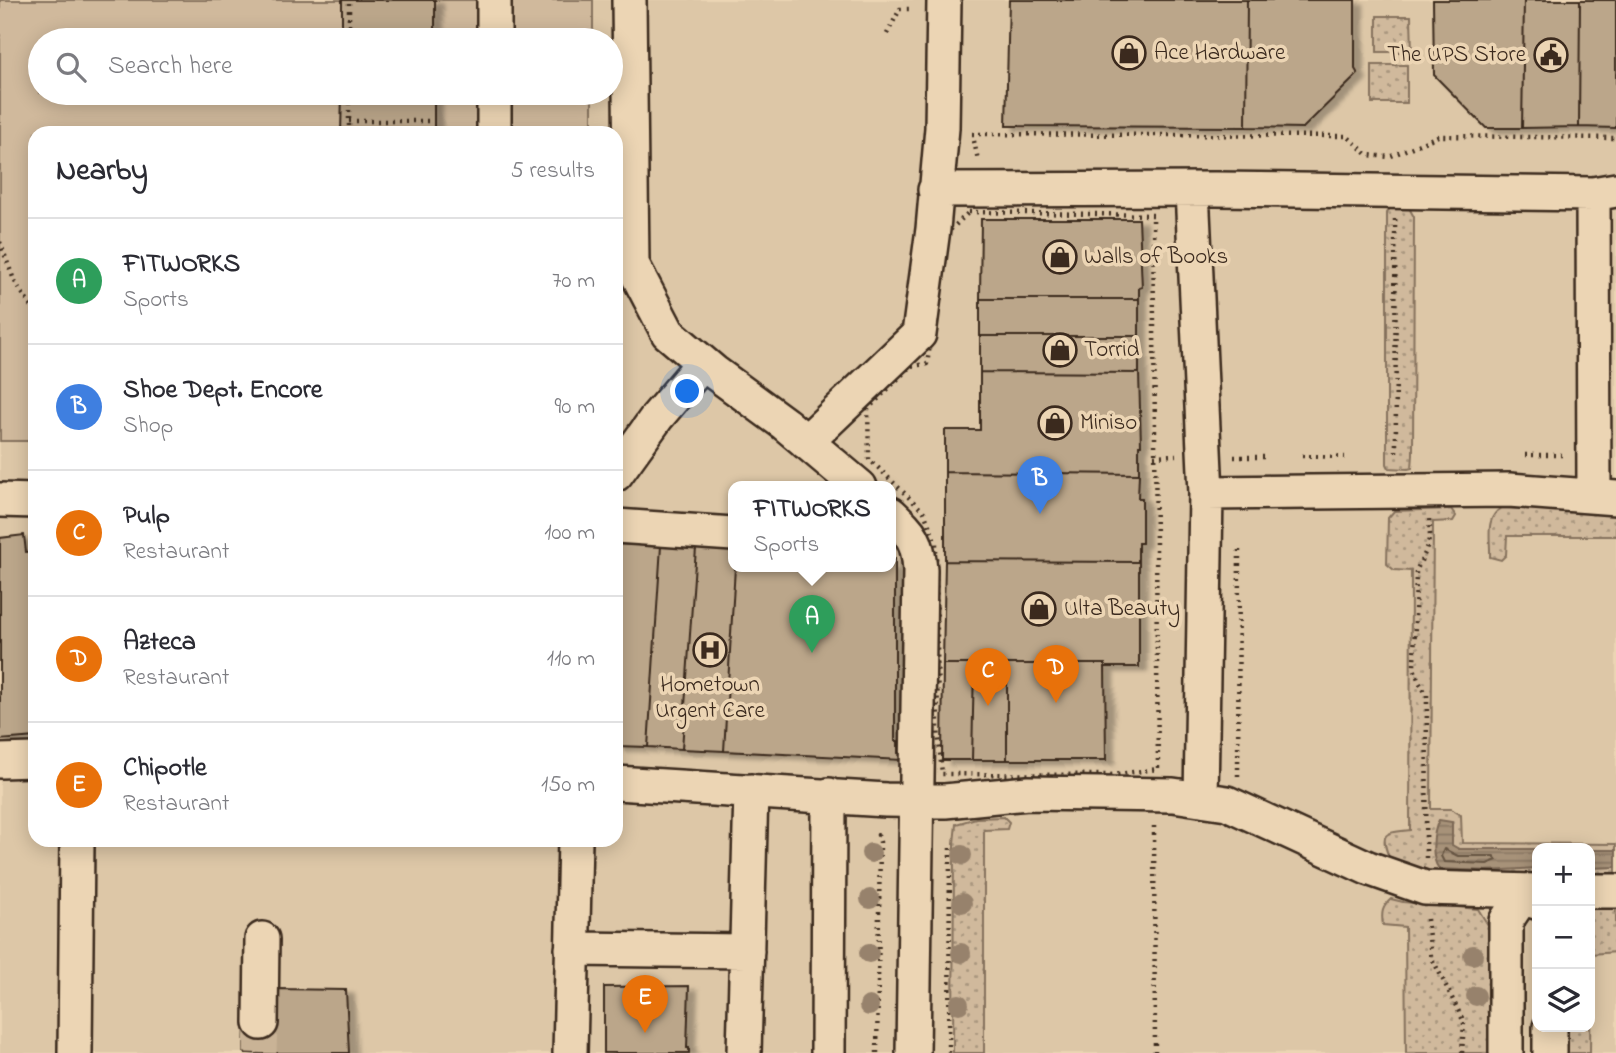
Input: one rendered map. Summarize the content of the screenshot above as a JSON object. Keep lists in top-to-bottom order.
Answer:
{
  "places": {
    "shop": [
      "Ace Hardware",
      "Walls of Books",
      "Torrid",
      "Miniso",
      "Ulta Beauty"
    ],
    "public building": ["The UPS Store"],
    "hospital": ["Hometown Urgent Care"]
  },
  "page": {
    "search": "Search here",
    "heading": ["Nearby", "5 results"],
    "list": [
      {
        "mark": "A",
        "name": "FITWORKS",
        "note": "Sports",
        "value": "70 m"
      },
      {
        "mark": "B",
        "name": "Shoe Dept. Encore",
        "note": "Shop",
        "value": "90 m"
      },
      {
        "mark": "C",
        "name": "Pulp",
        "note": "Restaurant",
        "value": "100 m"
      },
      {
        "mark": "D",
        "name": "Azteca",
        "note": "Restaurant",
        "value": "110 m"
      },
      {
        "mark": "E",
        "name": "Chipotle",
        "note": "Restaurant",
        "value": "150 m"
      }
    ],
    "pins": [
      "B",
      "A",
      "D",
      "C",
      "E"
    ],
    "popup": ["FITWORKS", "Sports"],
    "map_buttons": ["+", "−"]
  }
}
